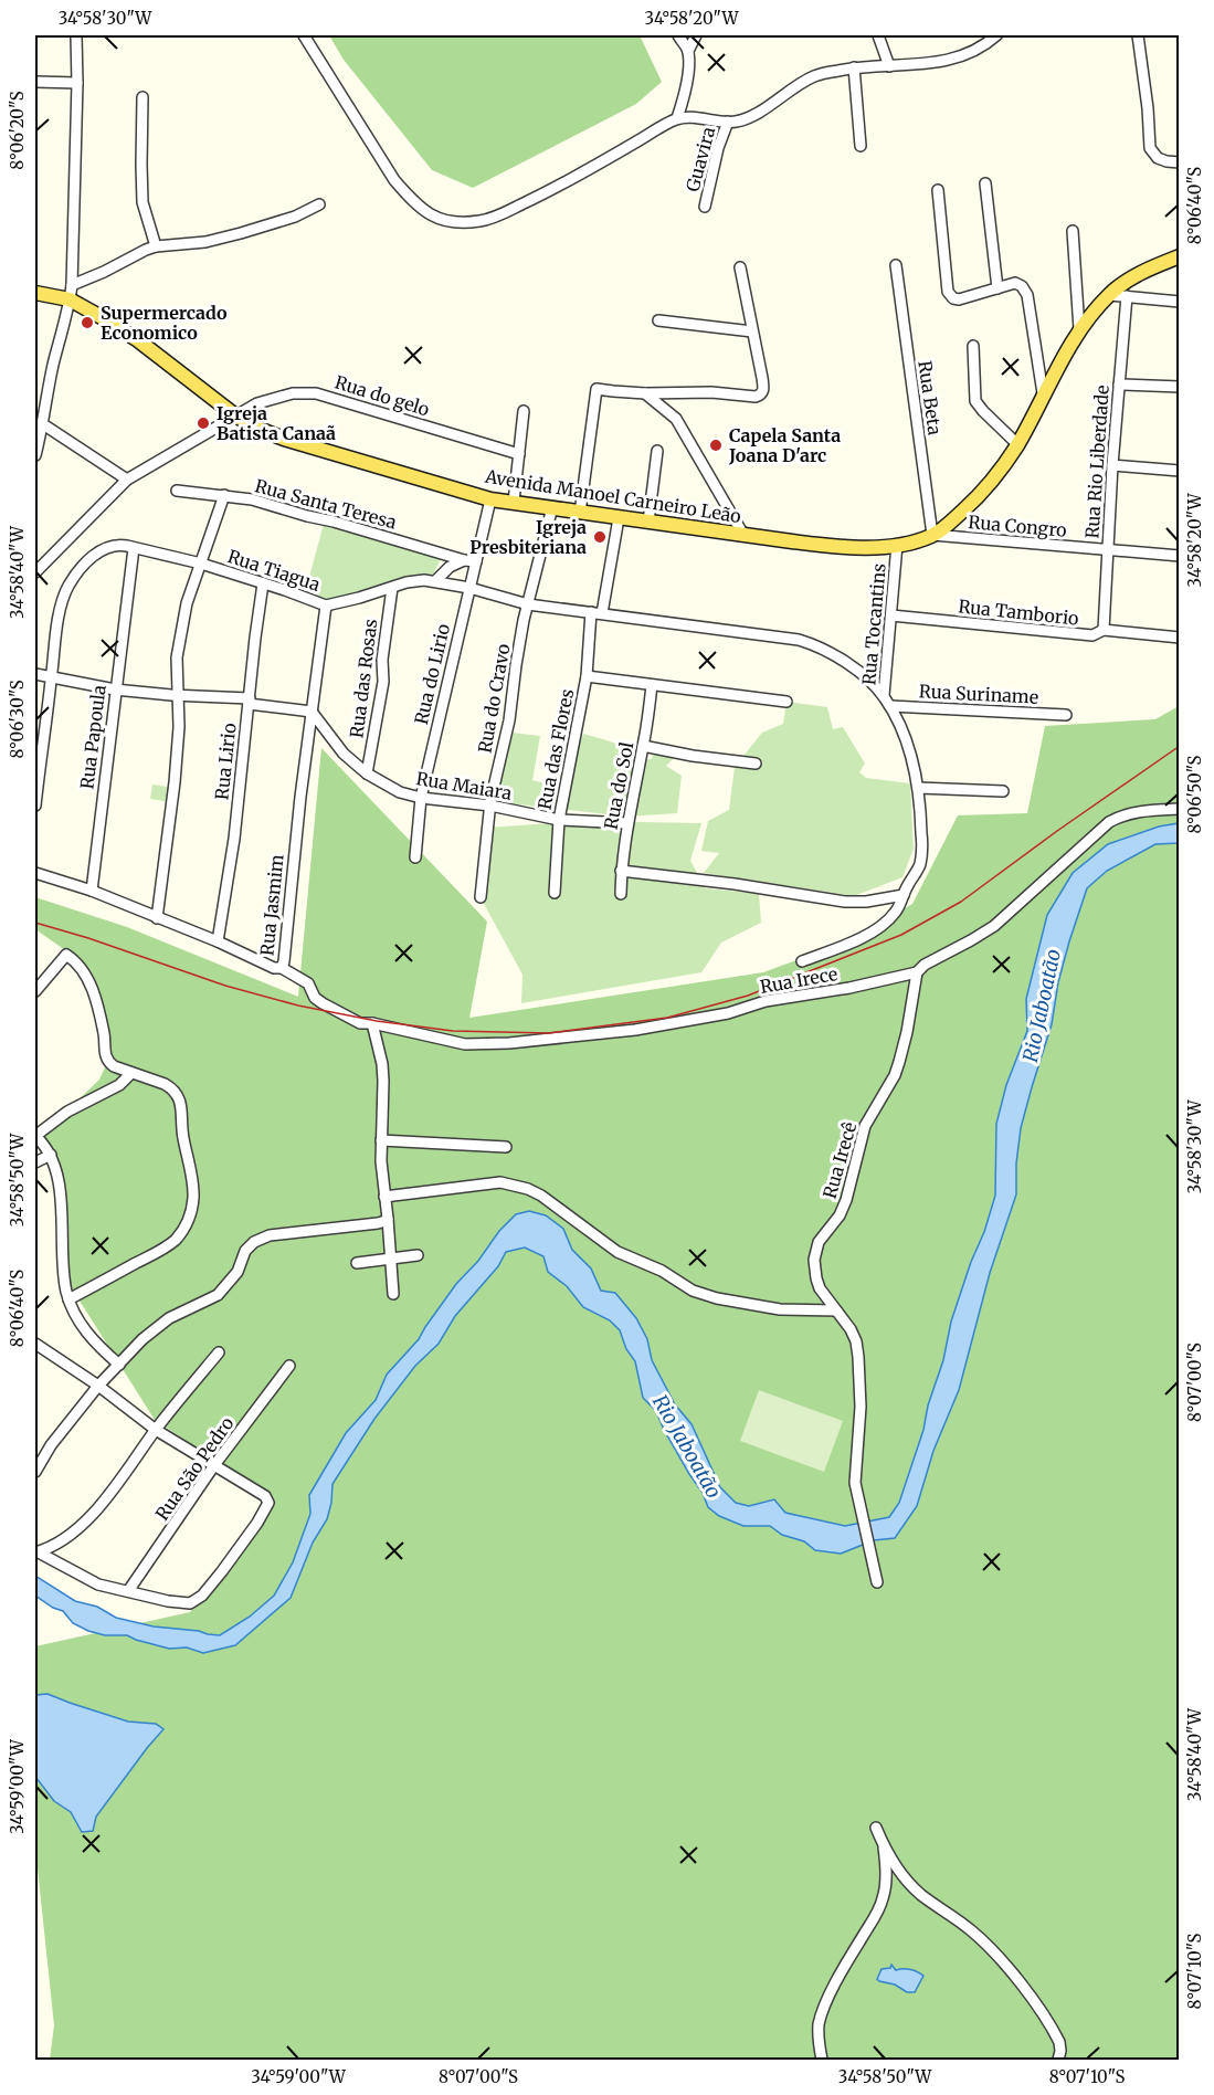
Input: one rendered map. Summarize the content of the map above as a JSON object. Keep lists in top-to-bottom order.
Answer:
{
  "streets": {
    "main road": ["Avenida Manoel Carneiro Leão"],
    "street": [
      "Guavira",
      "Rua do gelo",
      "Rua Beta",
      "Rua Rio Liberdade",
      "Rua Santa Teresa",
      "Rua Congro",
      "Rua Tiagua",
      "Rua Tamborio",
      "Rua Tocantins",
      "Rua do Lirio",
      "Rua das Rosas",
      "Rua Suriname",
      "Rua do Cravo",
      "Rua Papoula",
      "Rua das Flores",
      "Rua Lirio",
      "Rua Maiara",
      "Rua do Sol",
      "Rua Jasmim",
      "Rua Irece",
      "Rua Irecê",
      "Rua São Pedro"
    ]
  },
  "crossings": [
    ["Rua do gelo", "Avenida Manoel Carneiro Leão"],
    ["Rua Beta", "Avenida Manoel Carneiro Leão"],
    ["Rua Beta", "Rua Congro"],
    ["Rua Rio Liberdade", "Rua Congro"],
    ["Rua Rio Liberdade", "Rua Tamborio"],
    ["Avenida Manoel Carneiro Leão", "Rua Congro"],
    ["Avenida Manoel Carneiro Leão", "Rua Tocantins"],
    ["Avenida Manoel Carneiro Leão", "Rua do Lirio"],
    ["Avenida Manoel Carneiro Leão", "Rua do Cravo"],
    ["Avenida Manoel Carneiro Leão", "Rua das Flores"],
    ["Rua Tiagua", "Rua Tocantins"],
    ["Rua Tiagua", "Rua do Lirio"],
    ["Rua Tiagua", "Rua das Rosas"],
    ["Rua Tiagua", "Rua do Cravo"],
    ["Rua Tiagua", "Rua Papoula"],
    ["Rua Tiagua", "Rua das Flores"],
    ["Rua Tiagua", "Rua Lirio"],
    ["Rua Tiagua", "Rua Jasmim"],
    ["Rua Tamborio", "Rua Tocantins"],
    ["Rua Tocantins", "Rua Suriname"],
    ["Rua do Lirio", "Rua Maiara"],
    ["Rua das Rosas", "Rua Maiara"],
    ["Rua do Cravo", "Rua Maiara"],
    ["Rua Papoula", "Rua Jasmim"],
    ["Rua das Flores", "Rua Maiara"],
    ["Rua Lirio", "Rua Jasmim"],
    ["Rua Maiara", "Rua do Sol"],
    ["Rua Maiara", "Rua Jasmim"],
    ["Rua Jasmim", "Rua Irece"],
    ["Rua Irece", "Rua Irecê"]
  ],
  "water": ["Rio Jaboatão"],
  "places": [
    "Supermercado Economico",
    "Igreja Batista Canaã",
    "Capela Santa Joana D'arc",
    "Igreja Presbiteriana"
  ],
  "coordinates": [
    "34°58'30\"W",
    "34°58'20\"W",
    "8°06'20\"S",
    "8°06'40\"S",
    "34°58'40\"W",
    "8°06'30\"S",
    "8°06'50\"S",
    "34°58'50\"W",
    "8°07'00\"S",
    "34°59'00\"W",
    "8°07'10\"S"
  ]
}
